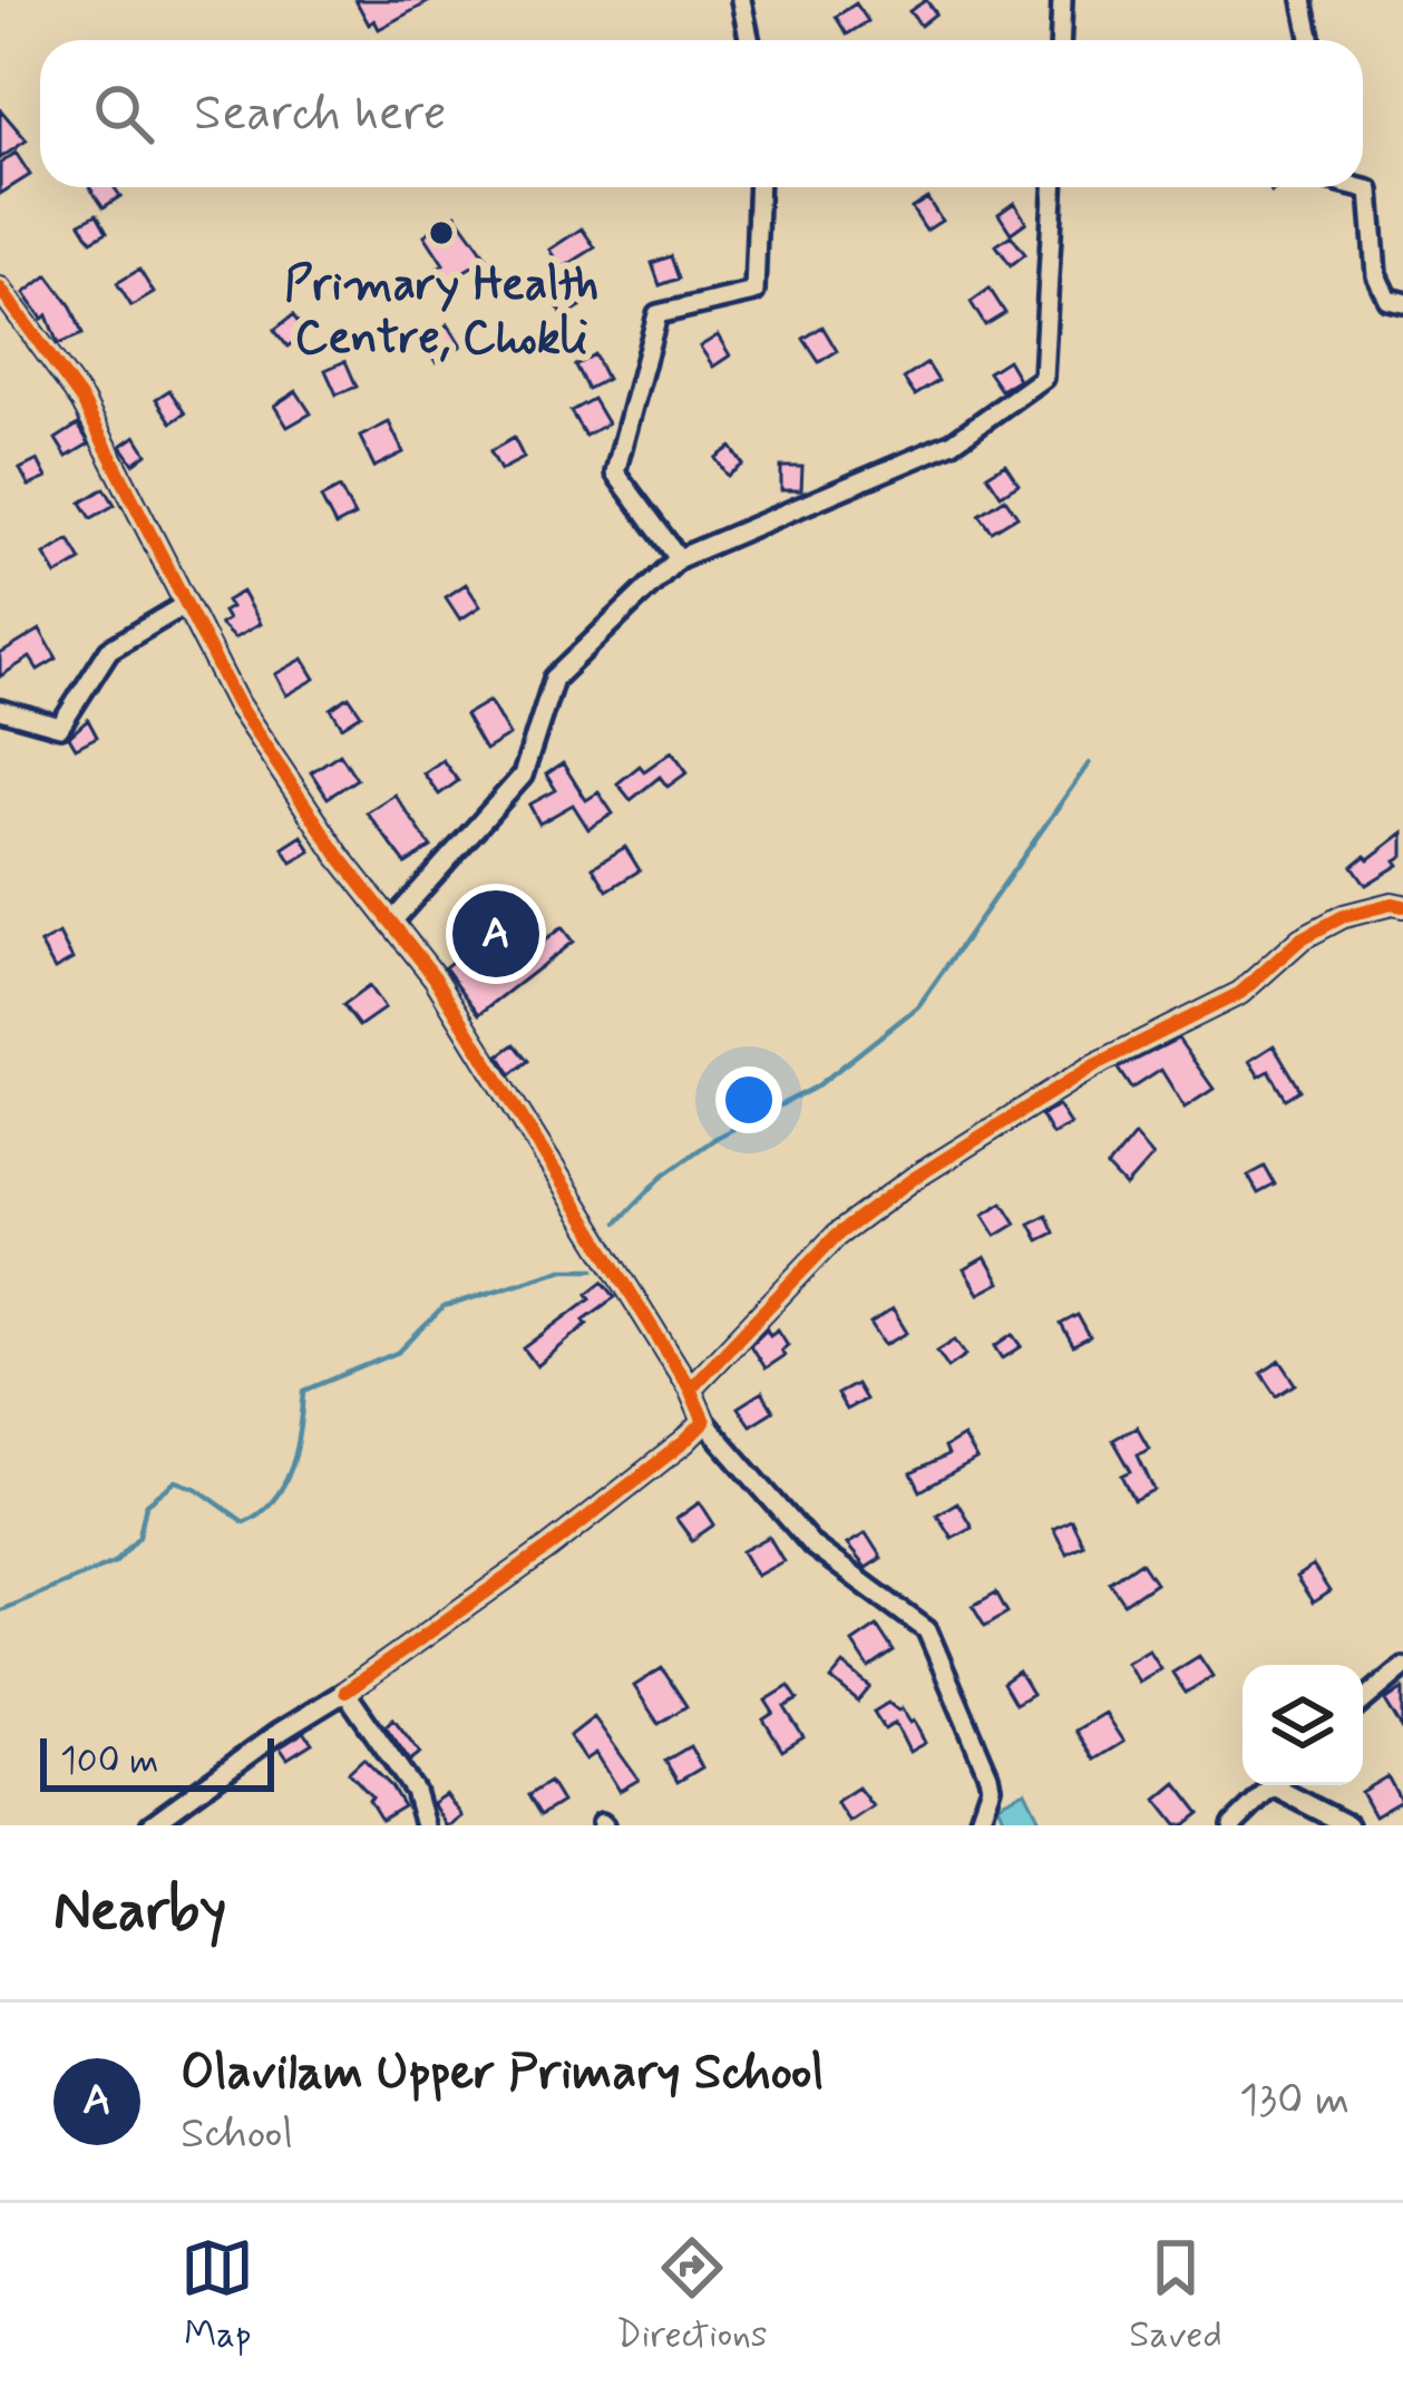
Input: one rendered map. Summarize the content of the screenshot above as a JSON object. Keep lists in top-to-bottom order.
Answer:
{
  "places": ["Primary Health Centre, Chokli"],
  "scale_bar": "100 m",
  "page": {
    "search": "Search here",
    "pins": "A",
    "scale": "100 m",
    "heading": "Nearby",
    "list": [
      {
        "mark": "A",
        "name": "Olavilam Upper Primary School",
        "note": "School",
        "value": "130 m"
      }
    ],
    "nav": ["Map", "Directions", "Saved"]
  }
}
